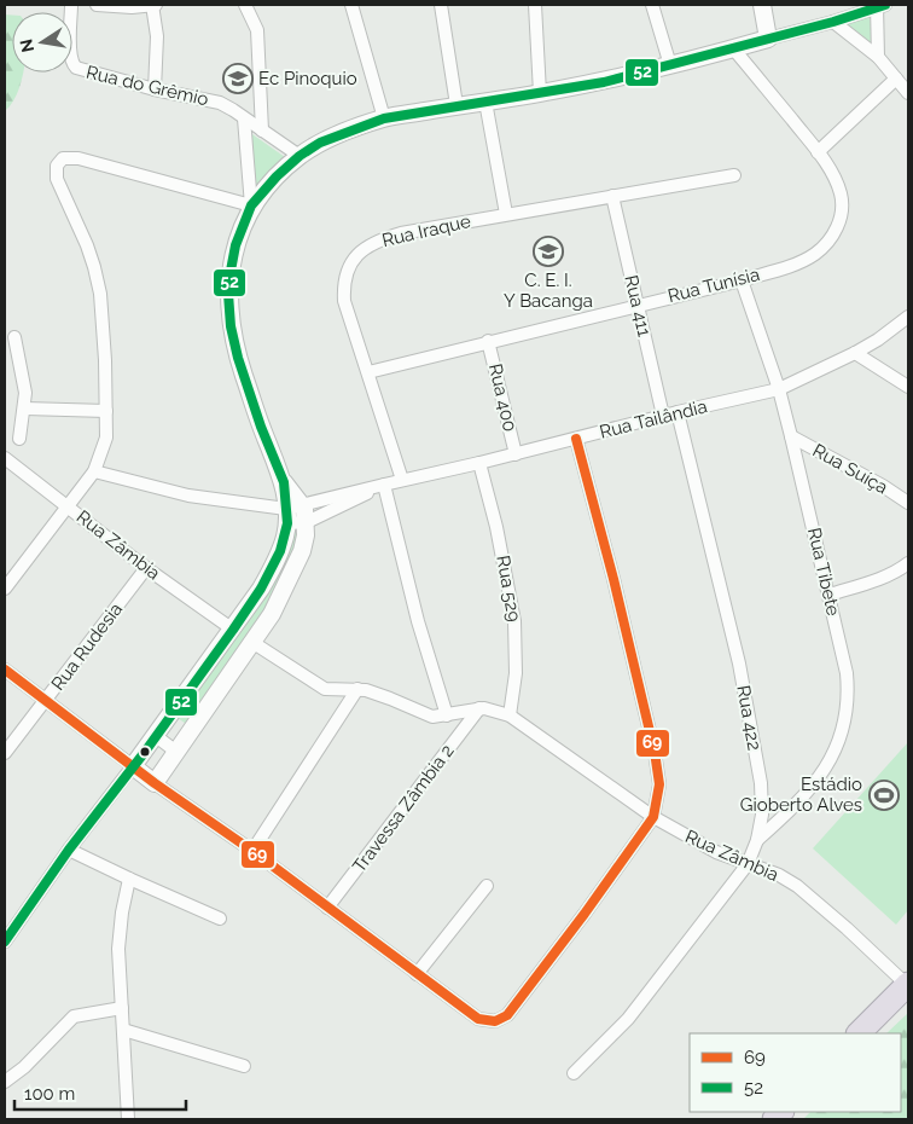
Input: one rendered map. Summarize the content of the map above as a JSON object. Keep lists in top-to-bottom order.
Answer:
{
  "streets": {
    "street": [
      "Rua do Grêmio",
      "Rua Iraque",
      "Rua Tunísia",
      "Rua 411",
      "Rua 400",
      "Rua Tailândia",
      "Rua Suíça",
      "Rua Zâmbia",
      "Rua Tibete",
      "Rua 529",
      "Rua Rudesia",
      "Rua 422",
      "Travessa Zâmbia 2"
    ]
  },
  "crossings": [
    ["Rua Iraque", "Rua Tunísia"],
    ["Rua Iraque", "Rua 411"],
    ["Rua Iraque", "Rua Tailândia"],
    ["Rua Tunísia", "Rua 411"],
    ["Rua Tunísia", "Rua 400"],
    ["Rua Tunísia", "Rua Tibete"],
    ["Rua 411", "Rua Tailândia"],
    ["Rua 400", "Rua Tailândia"],
    ["Rua Tailândia", "Rua Tibete"],
    ["Rua Tailândia", "Rua 529"],
    ["Rua Tailândia", "Rua 422"],
    ["Rua Suíça", "Rua Tibete"],
    ["Rua Zâmbia", "Rua 529"],
    ["Rua Zâmbia", "Rua Rudesia"],
    ["Rua Zâmbia", "Rua 422"],
    ["Rua Zâmbia", "Travessa Zâmbia 2"],
    ["Rua Tibete", "Rua 422"]
  ],
  "places": {
    "school or university": ["Ec Pinoquio", "C. E. I. Y Bacanga"],
    "sports": ["Estádio Gioberto Alves"]
  },
  "lines": ["transit line 52", "transit line 69"],
  "legend": ["69", "52"],
  "scale_bar": "100 m",
  "north": "left"
}
